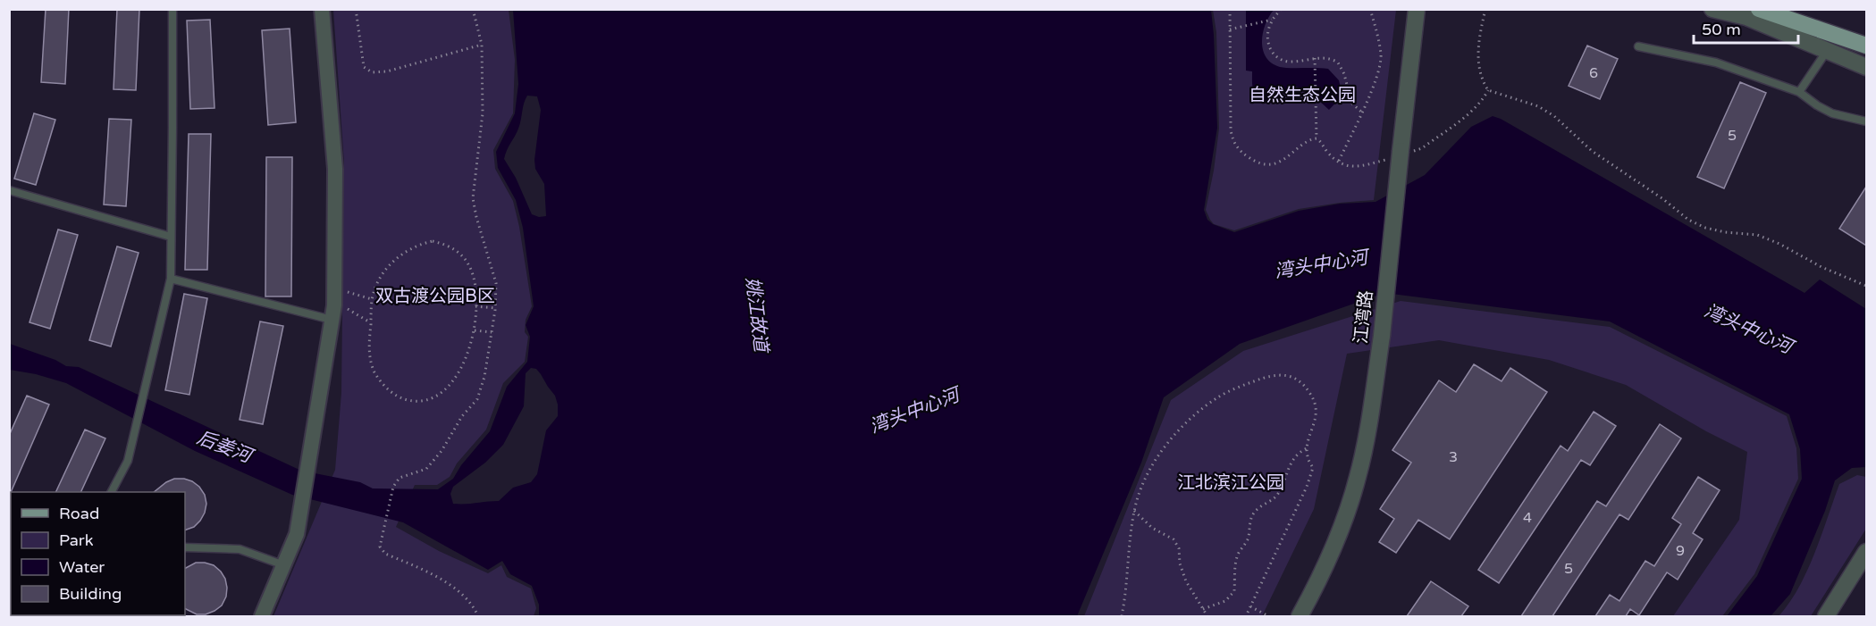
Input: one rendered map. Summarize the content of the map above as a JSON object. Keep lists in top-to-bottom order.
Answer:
{
  "streets": {
    "street": ["江湾路"]
  },
  "water": ["湾头中心河", "姚江故道", "后姜河"],
  "parks": ["自然生态公园", "双古渡公园B区", "江北滨江公园"],
  "house_numbers": [
    "6",
    "5",
    "3",
    "4",
    "9",
    "5"
  ],
  "legend": [
    "Road",
    "Park",
    "Water",
    "Building"
  ],
  "scale_bar": "50 m"
}
